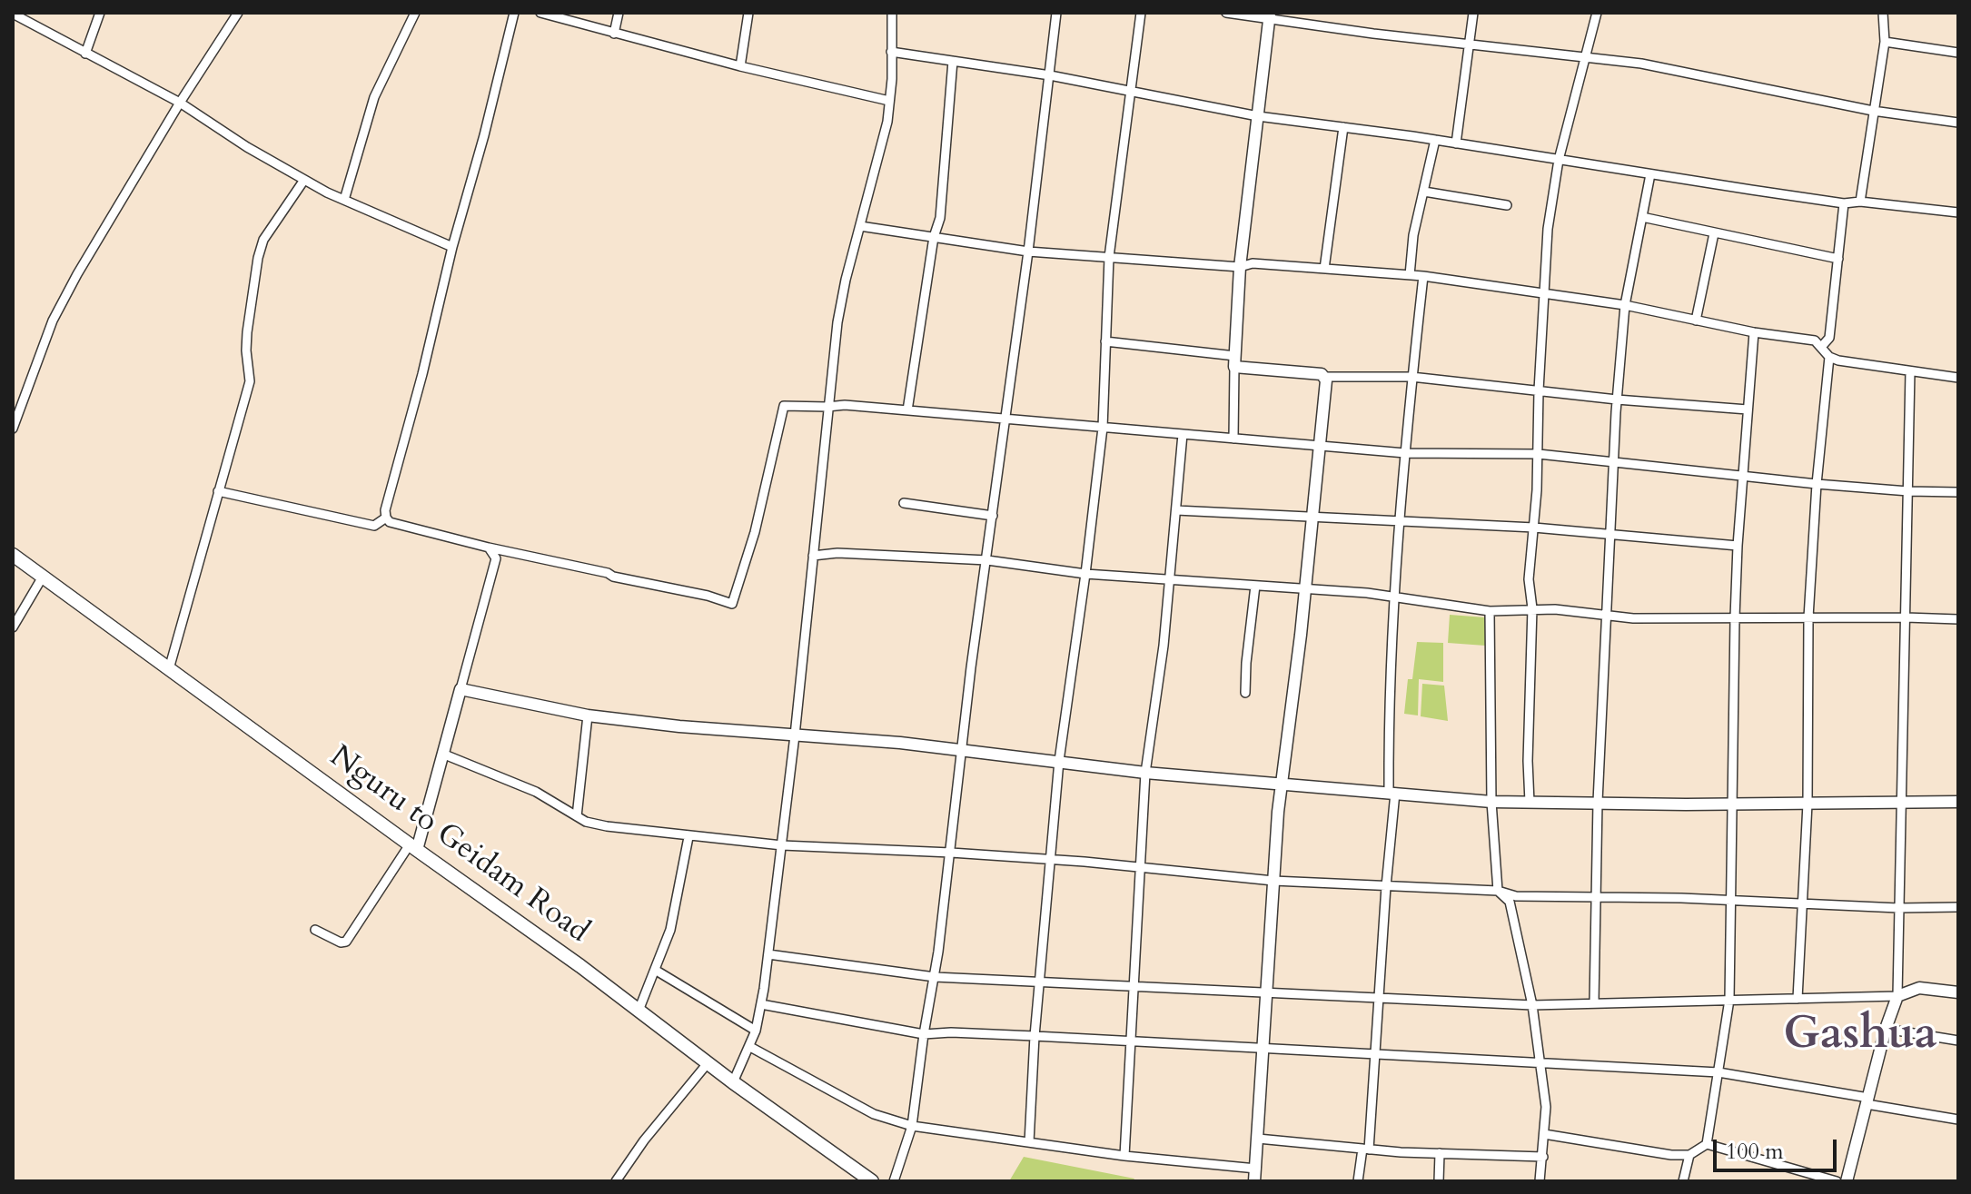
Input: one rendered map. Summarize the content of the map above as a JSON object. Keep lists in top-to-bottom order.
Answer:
{
  "streets": {
    "main road": ["Nguru to Geidam Road"]
  },
  "districts": ["Gashua"],
  "scale_bar": "100 m"
}
